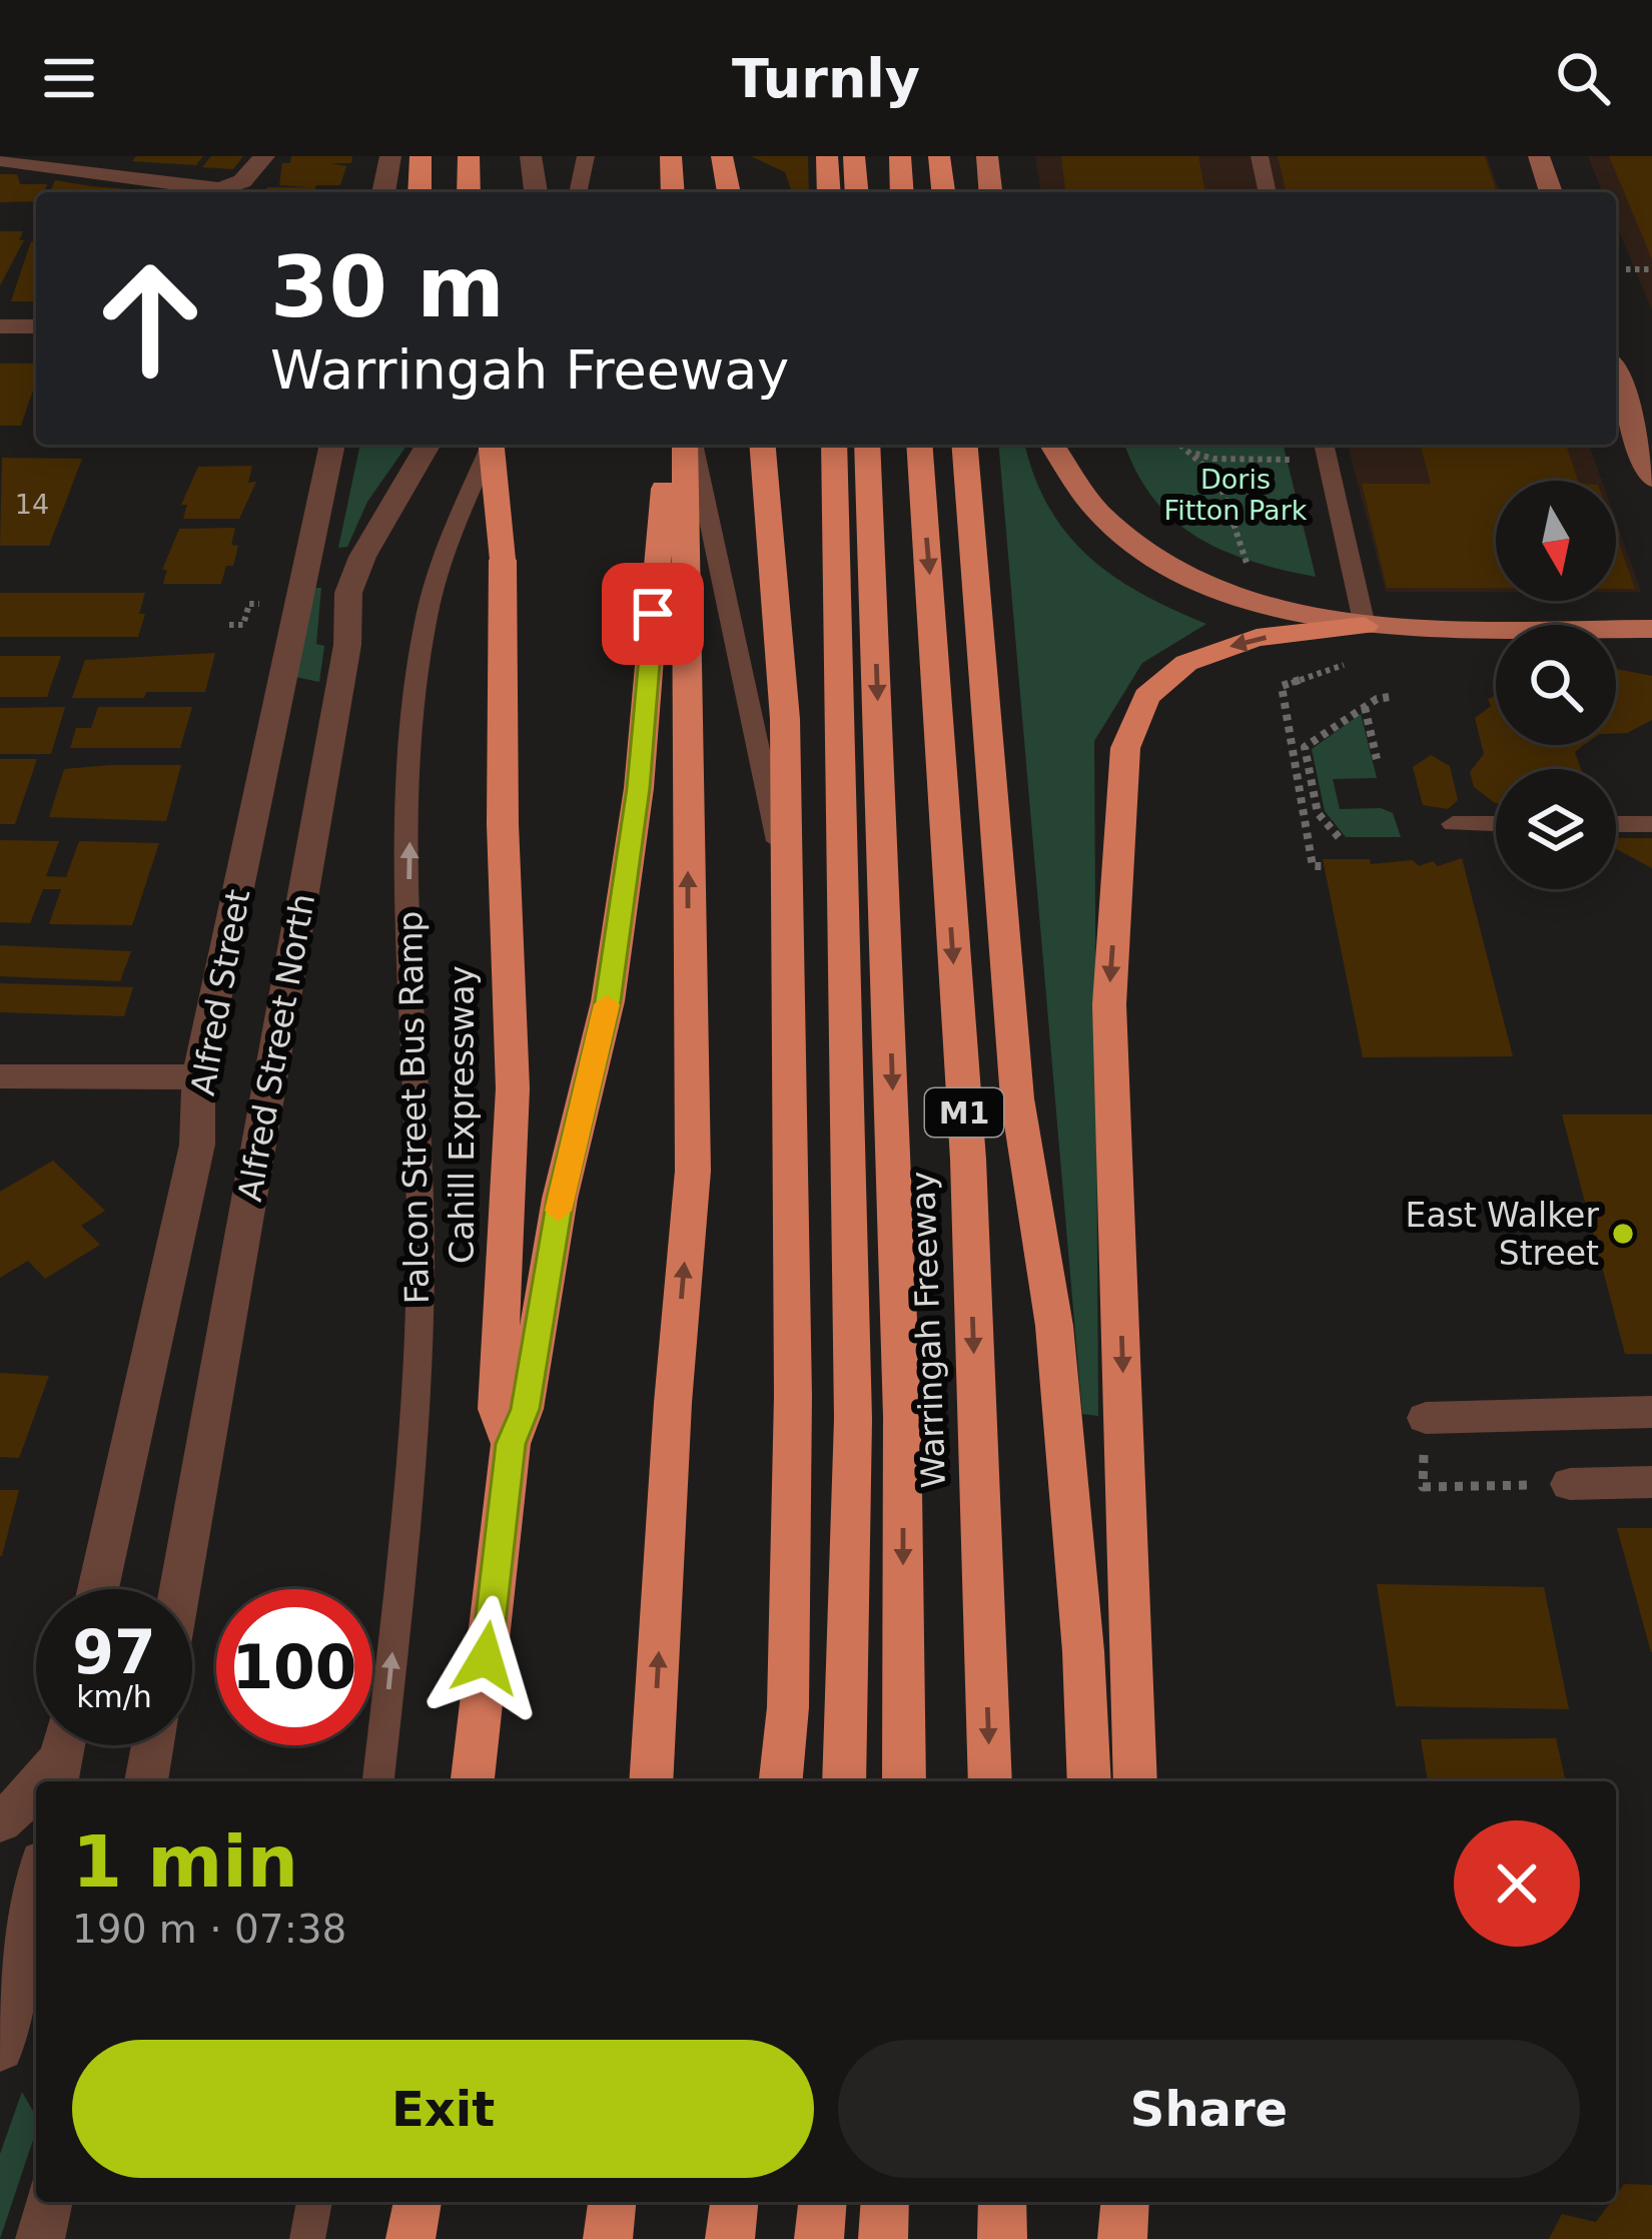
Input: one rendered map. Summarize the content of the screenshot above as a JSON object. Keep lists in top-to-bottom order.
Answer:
{
  "streets": {
    "highway": ["M1", "Cahill Expressway", "Warringah Freeway"],
    "street": ["Alfred Street", "Alfred Street North"],
    "lane": ["Falcon Street Bus Ramp"]
  },
  "one_way": ["Falcon Street Bus Ramp"],
  "parks": ["Doris Fitton Park"],
  "places": ["East Walker Street"],
  "house_numbers": ["14"],
  "north": "bottom",
  "page": {
    "header": "Turnly",
    "turn": ["30 m", "Warringah Freeway"],
    "speed": "97 km/h",
    "limit": "100",
    "heading": ["1 min", "190 m · 07:38"],
    "buttons": ["Exit", "Share"]
  }
}
